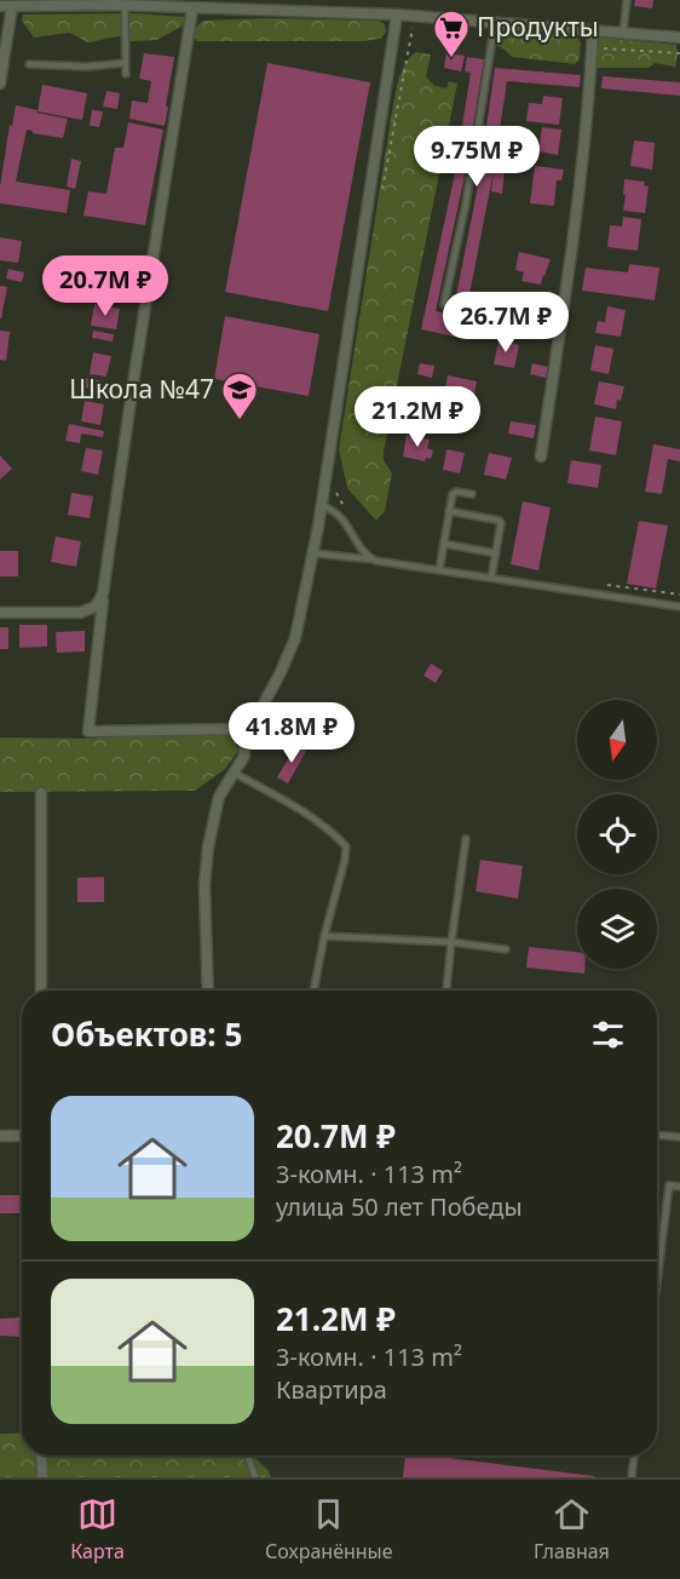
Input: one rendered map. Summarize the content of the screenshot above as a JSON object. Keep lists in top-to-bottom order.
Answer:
{
  "places": {
    "supermarket": ["Продукты"],
    "school or university": ["Школа №47"]
  },
  "north": "bottom",
  "page": {
    "price": [
      "9.75M ₽",
      "20.7M ₽",
      "26.7M ₽",
      "21.2M ₽",
      "41.8M ₽"
    ],
    "heading": "Объектов: 5",
    "list": [
      {
        "name": "20.7M ₽",
        "note": "3-комн. · 113 m² · улица 50 лет Победы"
      },
      {
        "name": "21.2M ₽",
        "note": "3-комн. · 113 m² · Квартира"
      }
    ],
    "tabs": ["Карта", "Сохранённые", "Главная"]
  }
}
